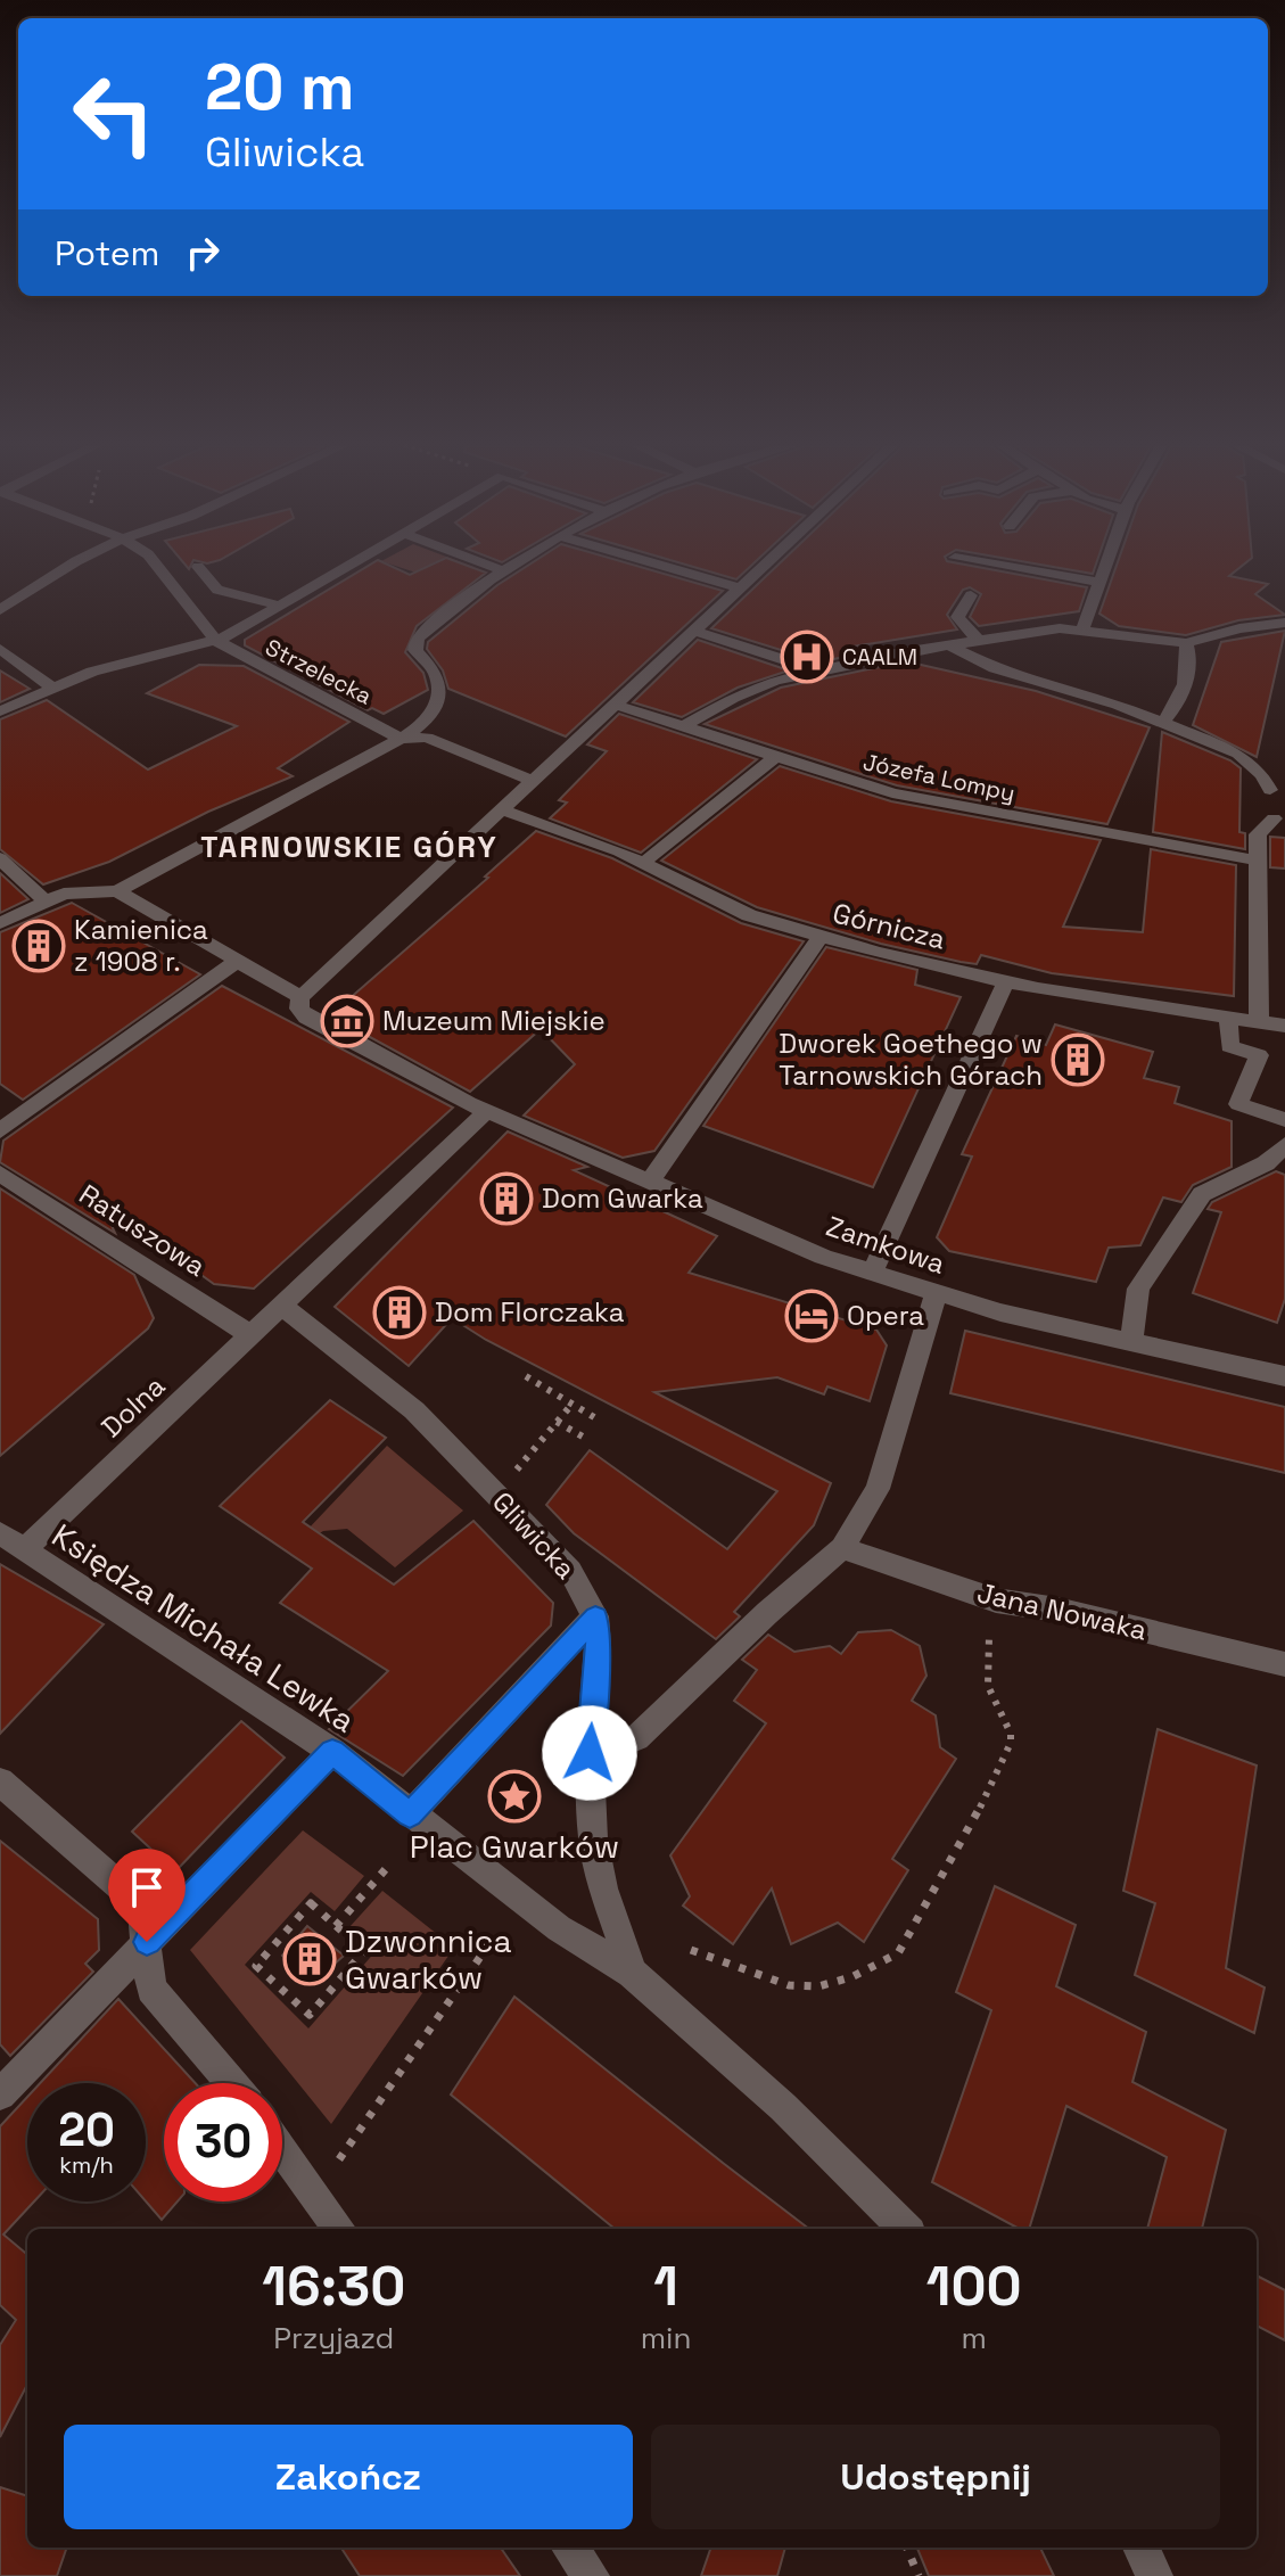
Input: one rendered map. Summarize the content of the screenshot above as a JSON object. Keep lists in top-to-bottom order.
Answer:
{
  "streets": {
    "street": [
      "Strzelecka",
      "Józefa Lompy",
      "Górnicza",
      "Ratuszowa",
      "Zamkowa",
      "Dolna",
      "Gliwicka",
      "Jana Nowaka",
      "Księdza Michała Lewka"
    ]
  },
  "crossings": [
    ["Ratuszowa", "Dolna"],
    ["Dolna", "Gliwicka"],
    ["Dolna", "Księdza Michała Lewka"]
  ],
  "districts": ["TARNOWSKIE GÓRY"],
  "places": {
    "hospital": ["CAALM"],
    "building": [
      "Kamienica z 1908 r.",
      "Dworek Goethego w Tarnowskich Górach",
      "Dom Gwarka",
      "Dom Florczaka",
      "Dzwonnica Gwarków"
    ],
    "museum": ["Muzeum Miejskie"],
    "hotel": ["Opera"],
    "place": ["Plac Gwarków"]
  },
  "page": {
    "turn": ["20 m", "Gliwicka"],
    "then": "Potem",
    "speed": "20 km/h",
    "limit": "30",
    "eta": [
      "16:30",
      "Przyjazd",
      "1",
      "min",
      "100",
      "m"
    ],
    "buttons": ["Zakończ", "Udostępnij"]
  }
}
